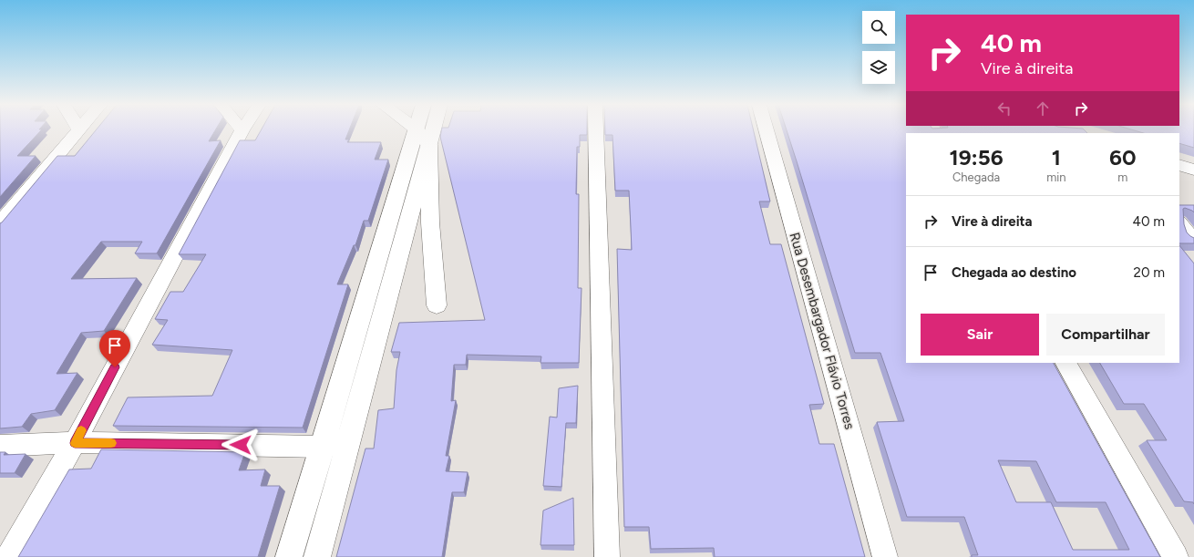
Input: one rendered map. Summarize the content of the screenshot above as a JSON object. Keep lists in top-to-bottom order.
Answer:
{
  "streets": {
    "street": ["Rua Desembargador Flávio Torres"]
  },
  "page": {
    "turn": ["40 m", "Vire à direita"],
    "eta": [
      "19:56",
      "Chegada",
      "1",
      "min",
      "60",
      "m"
    ],
    "list": [
      {
        "name": "Vire à direita",
        "value": "40 m"
      },
      {
        "name": "Chegada ao destino",
        "value": "20 m"
      }
    ],
    "buttons": ["Sair", "Compartilhar"]
  }
}
